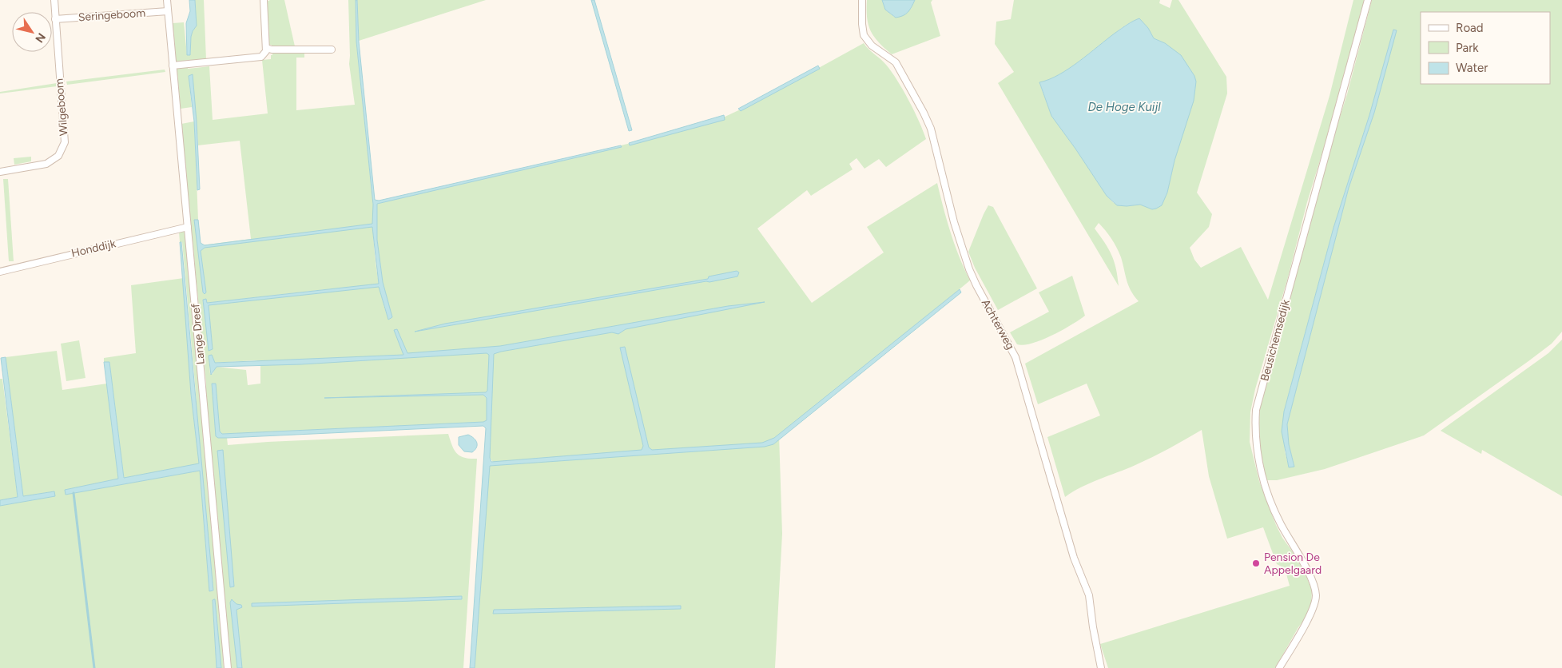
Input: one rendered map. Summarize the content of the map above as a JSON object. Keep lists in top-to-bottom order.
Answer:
{
  "streets": {
    "street": [
      "Seringeboom",
      "Wilgeboom",
      "Honddijk",
      "Achterweg",
      "Lange Dreef",
      "Beusichemsedijk"
    ]
  },
  "crossings": [
    ["Seringeboom", "Wilgeboom"],
    ["Seringeboom", "Lange Dreef"],
    ["Honddijk", "Lange Dreef"]
  ],
  "water": ["De Hoge Kuijl"],
  "places": ["Pension De Appelgaard"],
  "legend": ["Road", "Park", "Water"],
  "north": "bottom right"
}
